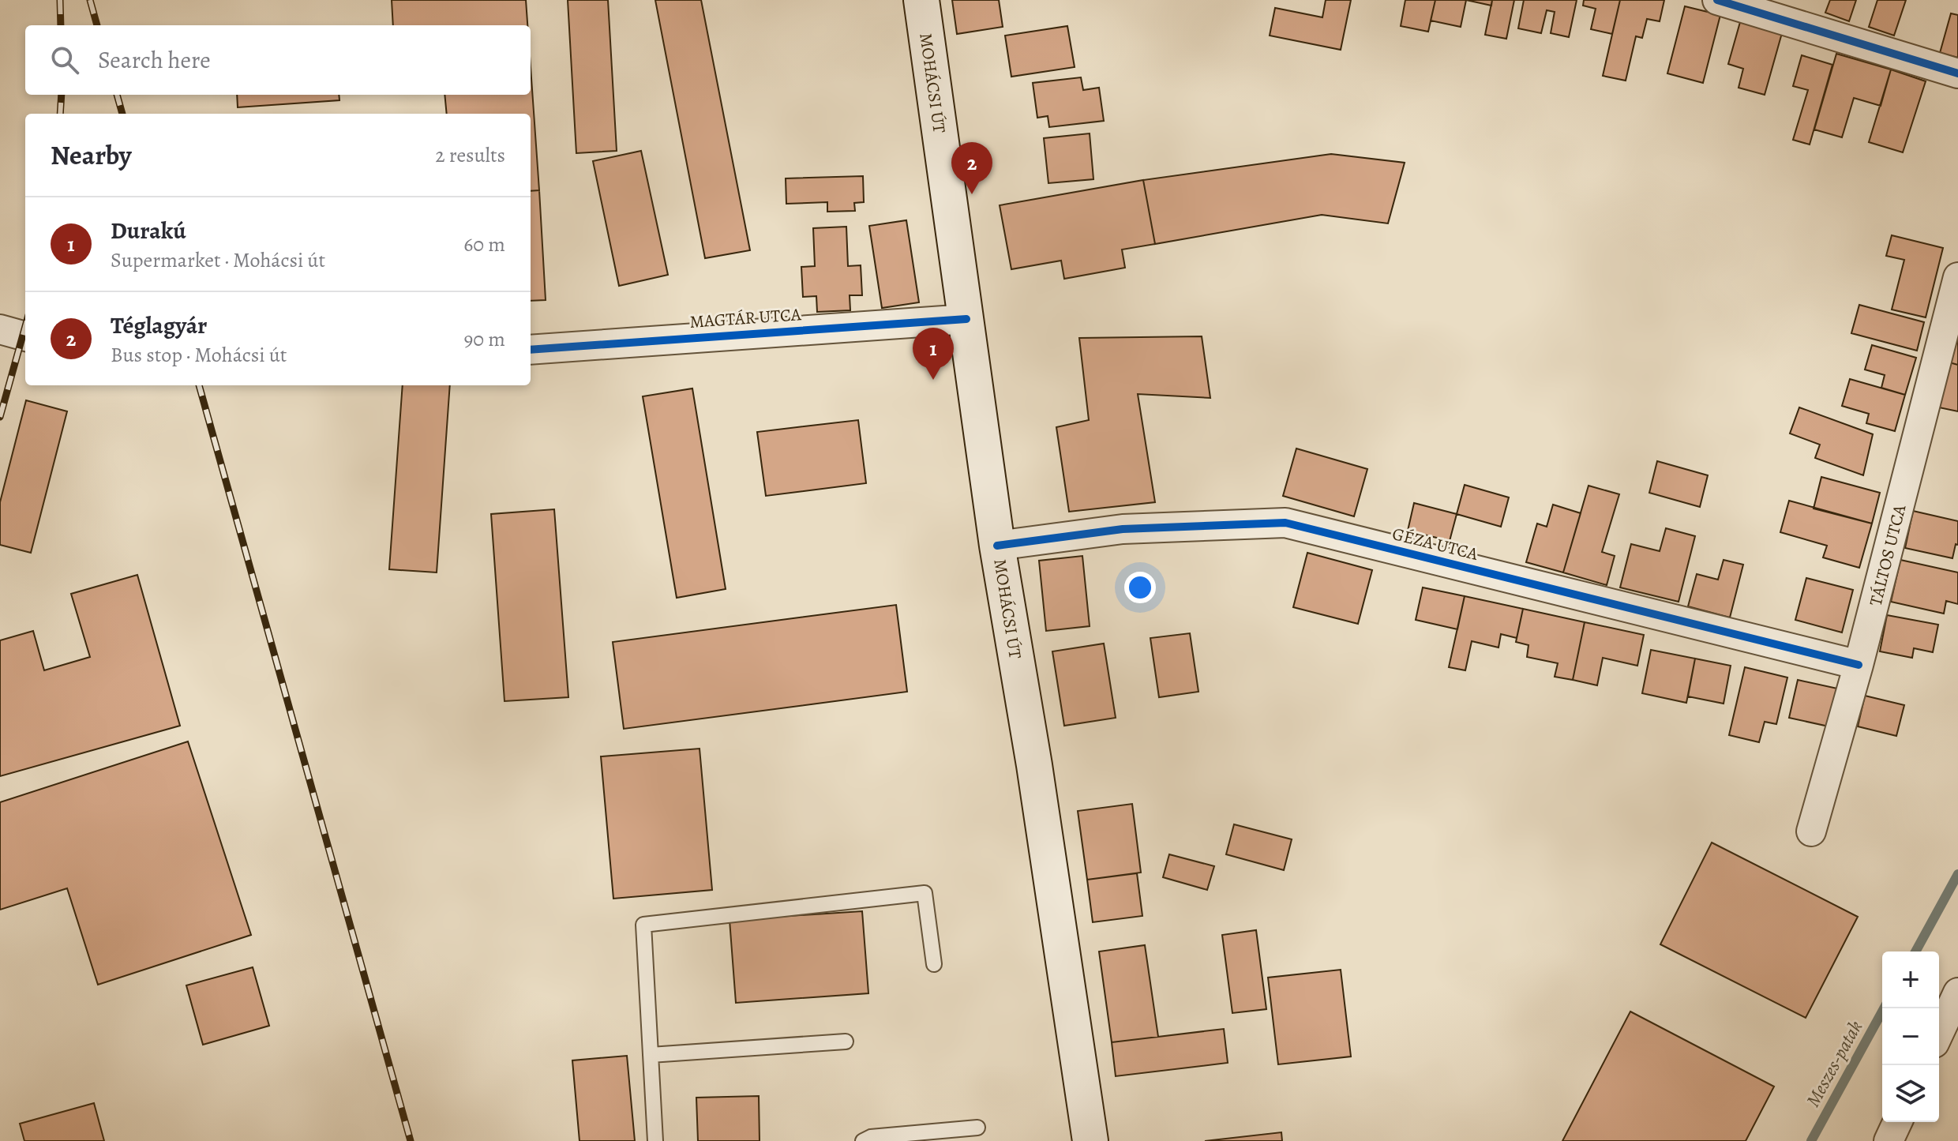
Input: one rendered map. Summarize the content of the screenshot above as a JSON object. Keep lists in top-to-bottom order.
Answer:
{
  "streets": {
    "main road": ["MOHÁCSI ÚT"],
    "street": ["MAGTÁR UTCA", "GÉZA UTCA", "TÁLTOS UTCA"]
  },
  "crossings": [
    ["MOHÁCSI ÚT", "MAGTÁR UTCA"],
    ["MOHÁCSI ÚT", "GÉZA UTCA"],
    ["GÉZA UTCA", "TÁLTOS UTCA"]
  ],
  "water": ["Meszes-patak"],
  "page": {
    "search": "Search here",
    "heading": ["Nearby", "2 results"],
    "pins": ["2", "1"],
    "list": [
      {
        "mark": "1",
        "name": "Durakú",
        "note": "Supermarket · Mohácsi út",
        "value": "60 m"
      },
      {
        "mark": "2",
        "name": "Téglagyár",
        "note": "Bus stop · Mohácsi út",
        "value": "90 m"
      }
    ],
    "map_buttons": ["+", "−"]
  }
}
